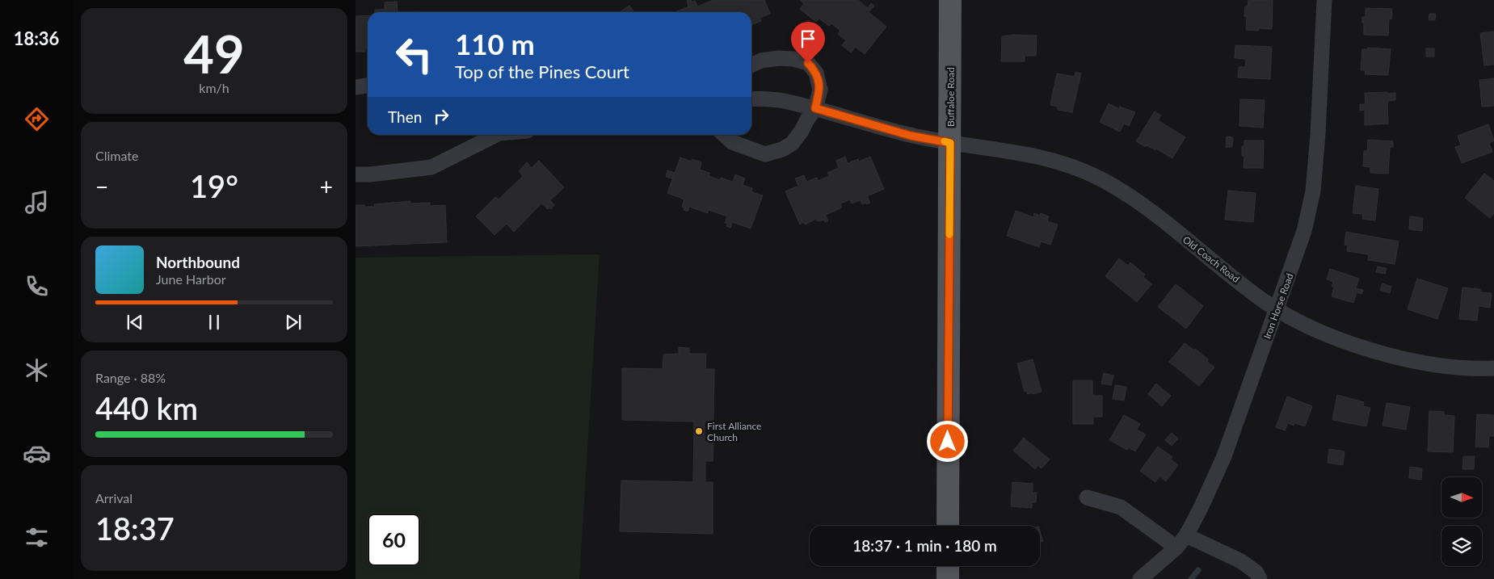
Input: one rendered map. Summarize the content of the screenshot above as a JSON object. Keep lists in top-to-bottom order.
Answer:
{
  "streets": {
    "main road": ["Buffaloe Road"],
    "street": ["Old Coach Road", "Iron Horse Road"]
  },
  "crossings": [
    ["Buffaloe Road", "Old Coach Road"],
    ["Old Coach Road", "Iron Horse Road"]
  ],
  "places": ["First Alliance Church"],
  "north": "right",
  "page": {
    "tabs": "18:36",
    "tile": [
      ["49", "km/h"],
      "Climate",
      ["Range · 88%", "440 km"],
      ["Arrival", "18:37"]
    ],
    "turn": ["110 m", "Top of the Pines Court"],
    "then": "Then",
    "heat": ["−", "19°", "+"],
    "song": ["Northbound", "June Harbor"],
    "limit": "60",
    "trip": "18:37 · 1 min · 180 m"
  }
}
